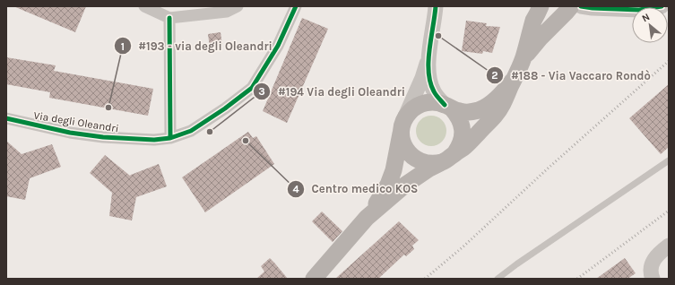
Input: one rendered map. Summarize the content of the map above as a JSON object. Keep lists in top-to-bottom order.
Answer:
{
  "streets": {
    "street": ["Via degli Oleandri"]
  },
  "places": [
    "#188 - Via Vaccaro Rondò",
    "#193 - via degli Oleandri",
    "#194 Via degli Oleandri",
    "Centro medico KOS"
  ],
  "north": "top left"
}
